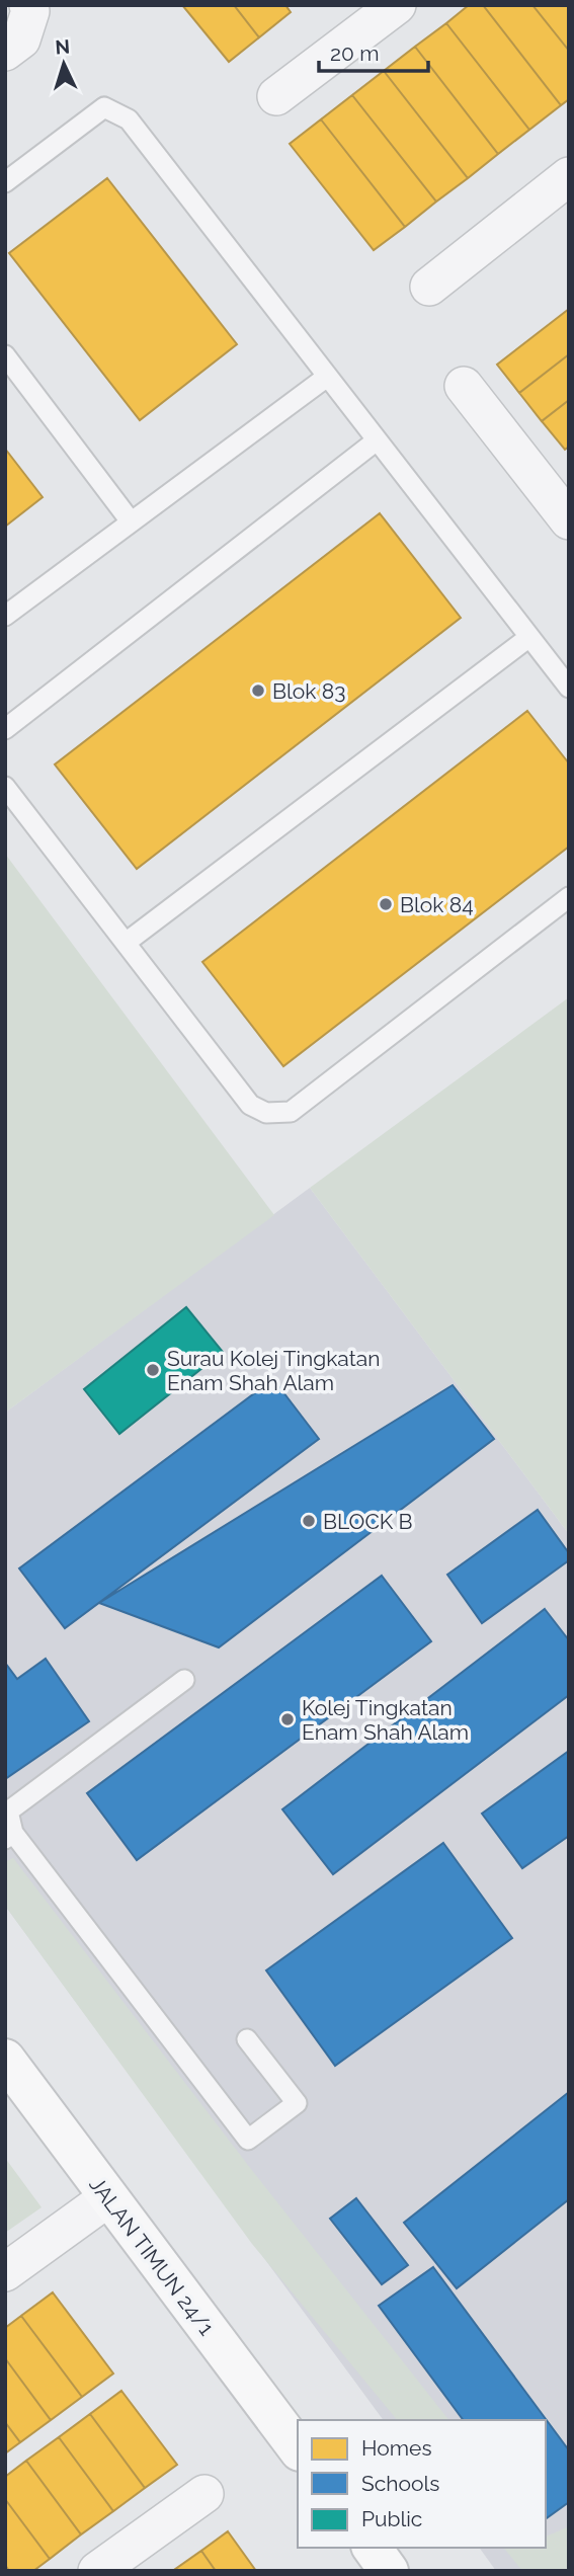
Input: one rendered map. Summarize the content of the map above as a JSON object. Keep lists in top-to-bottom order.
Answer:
{
  "streets": {
    "street": ["JALAN TIMUN 24/1"]
  },
  "places": [
    "Blok 83",
    "Blok 84",
    "Surau Kolej Tingkatan Enam Shah Alam",
    "BLOCK B",
    "Kolej Tingkatan Enam Shah Alam"
  ],
  "legend": ["Homes", "Schools", "Public"],
  "scale_bar": "20 m",
  "north": "top"
}
